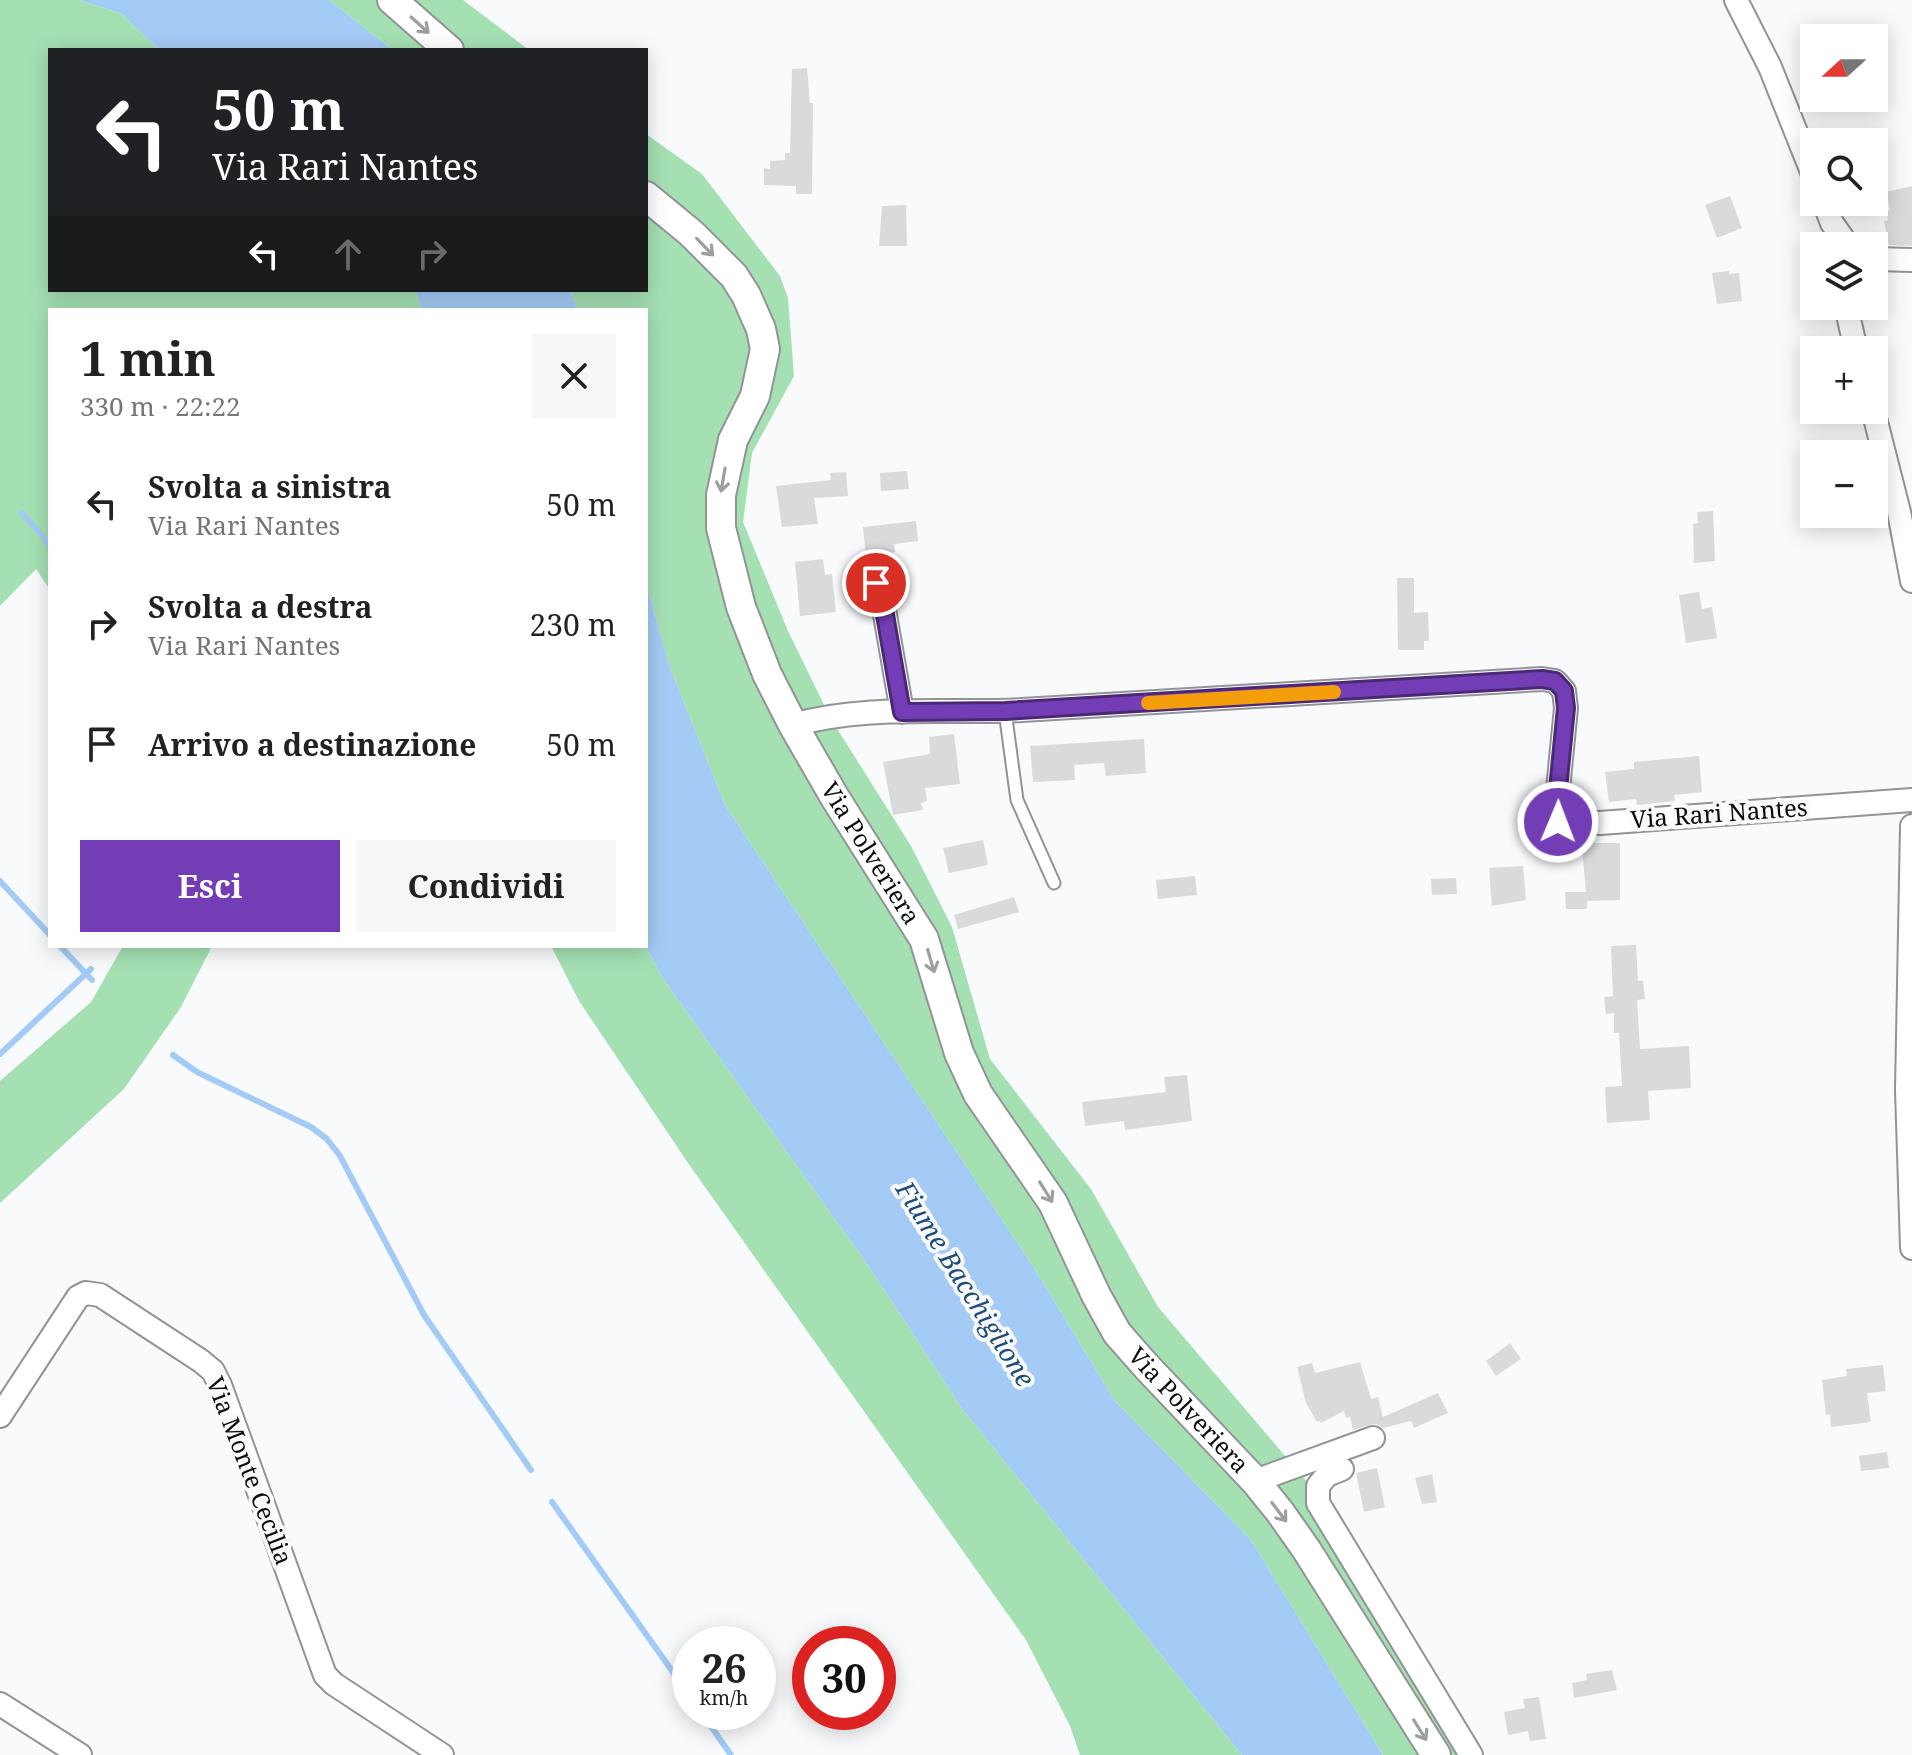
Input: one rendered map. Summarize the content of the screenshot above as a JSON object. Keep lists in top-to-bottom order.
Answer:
{
  "streets": {
    "street": ["Via Rari Nantes", "Via Polveriera", "Via Monte Cecilia"]
  },
  "crossings": [
    ["Via Rari Nantes", "Via Polveriera"]
  ],
  "one_way": ["Via Polveriera"],
  "water": ["Fiume Bacchiglione"],
  "north": "left",
  "page": {
    "map_buttons": ["+", "−"],
    "turn": ["50 m", "Via Rari Nantes"],
    "heading": ["1 min", "330 m · 22:22"],
    "list": [
      {
        "name": "Svolta a sinistra",
        "note": "Via Rari Nantes",
        "value": "50 m"
      },
      {
        "name": "Svolta a destra",
        "note": "Via Rari Nantes",
        "value": "230 m"
      },
      {
        "name": "Arrivo a destinazione",
        "value": "50 m"
      }
    ],
    "buttons": ["Esci", "Condividi"],
    "speed": "26 km/h",
    "limit": "30"
  }
}
